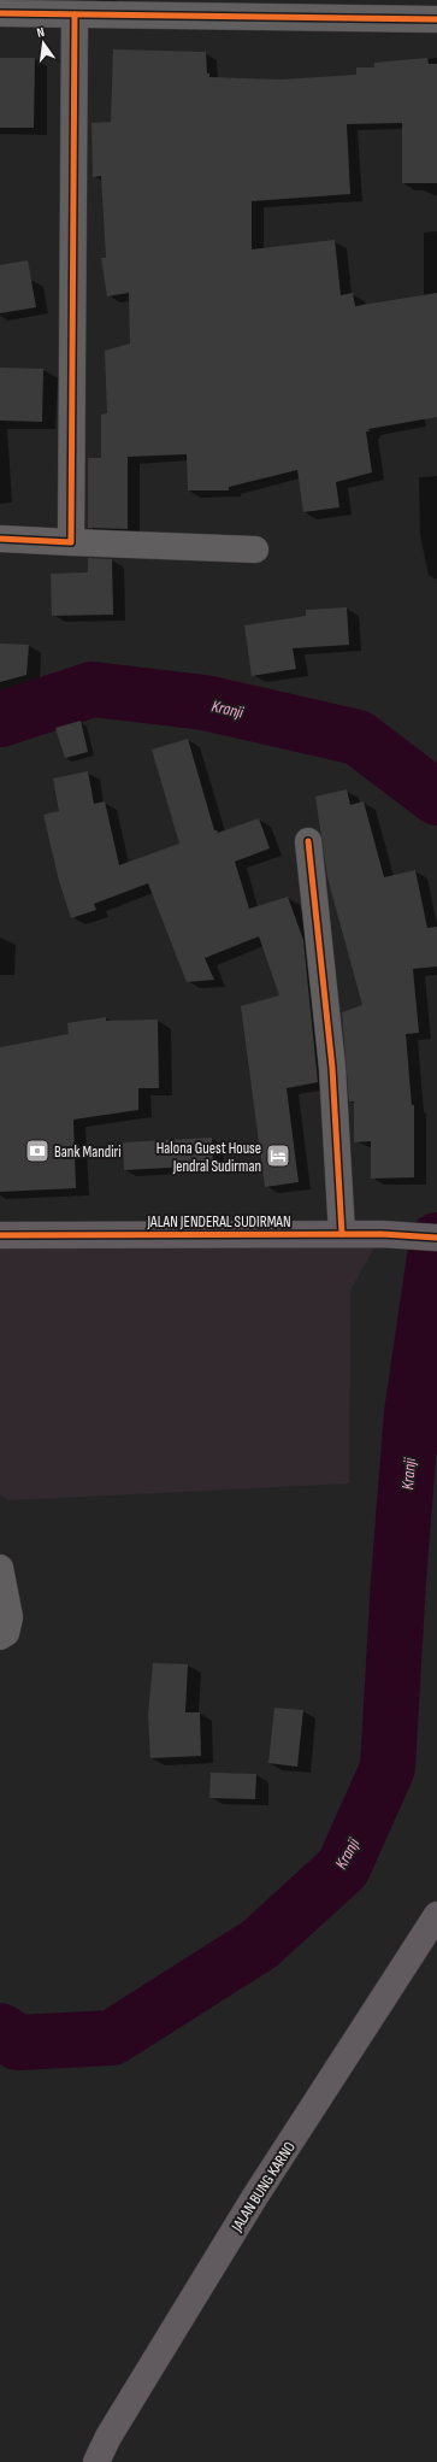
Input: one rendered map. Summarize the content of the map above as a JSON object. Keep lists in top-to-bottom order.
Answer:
{
  "streets": {
    "main road": ["JALAN JENDERAL SUDIRMAN", "JALAN BUNG KARNO"]
  },
  "water": ["Kranji"],
  "places": {
    "bank": ["Bank Mandiri"],
    "hotel": ["Halona Guest House Jendral Sudirman"]
  },
  "north": "top"
}
